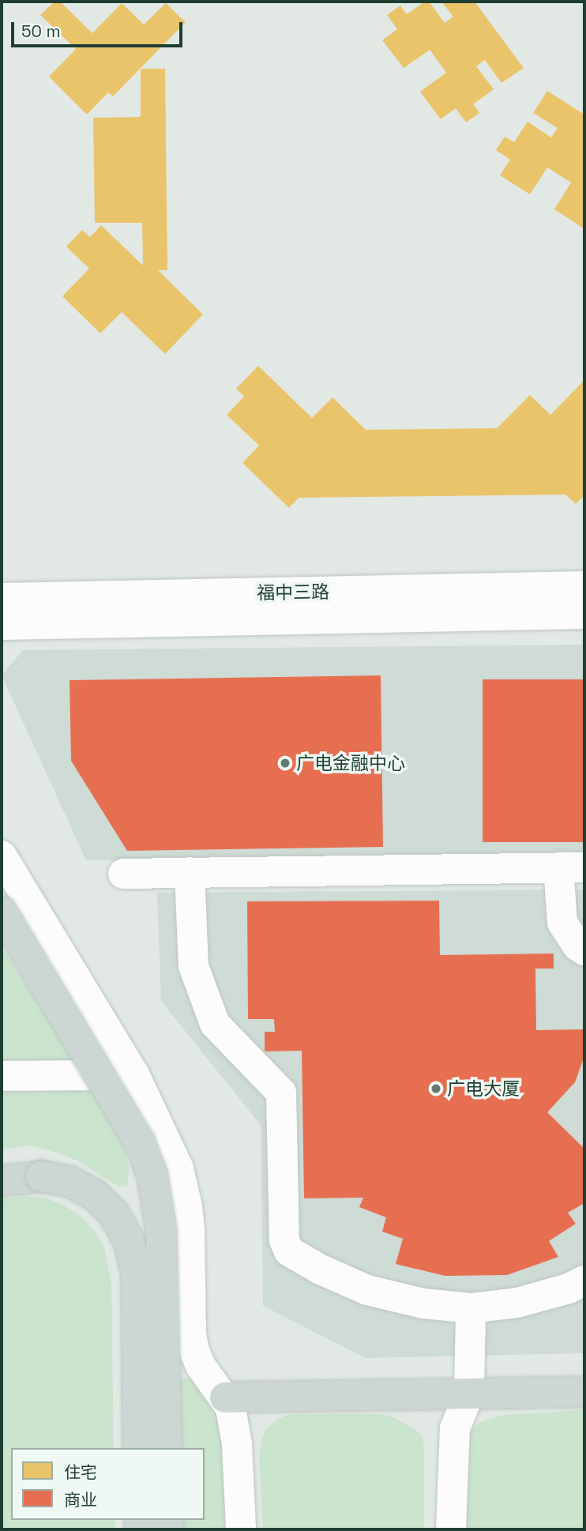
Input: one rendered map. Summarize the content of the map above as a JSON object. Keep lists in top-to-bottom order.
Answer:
{
  "streets": {
    "street": ["福中三路"]
  },
  "places": ["广电金融中心", "广电大厦"],
  "legend": ["住宅", "商业"],
  "scale_bar": "50 m"
}
